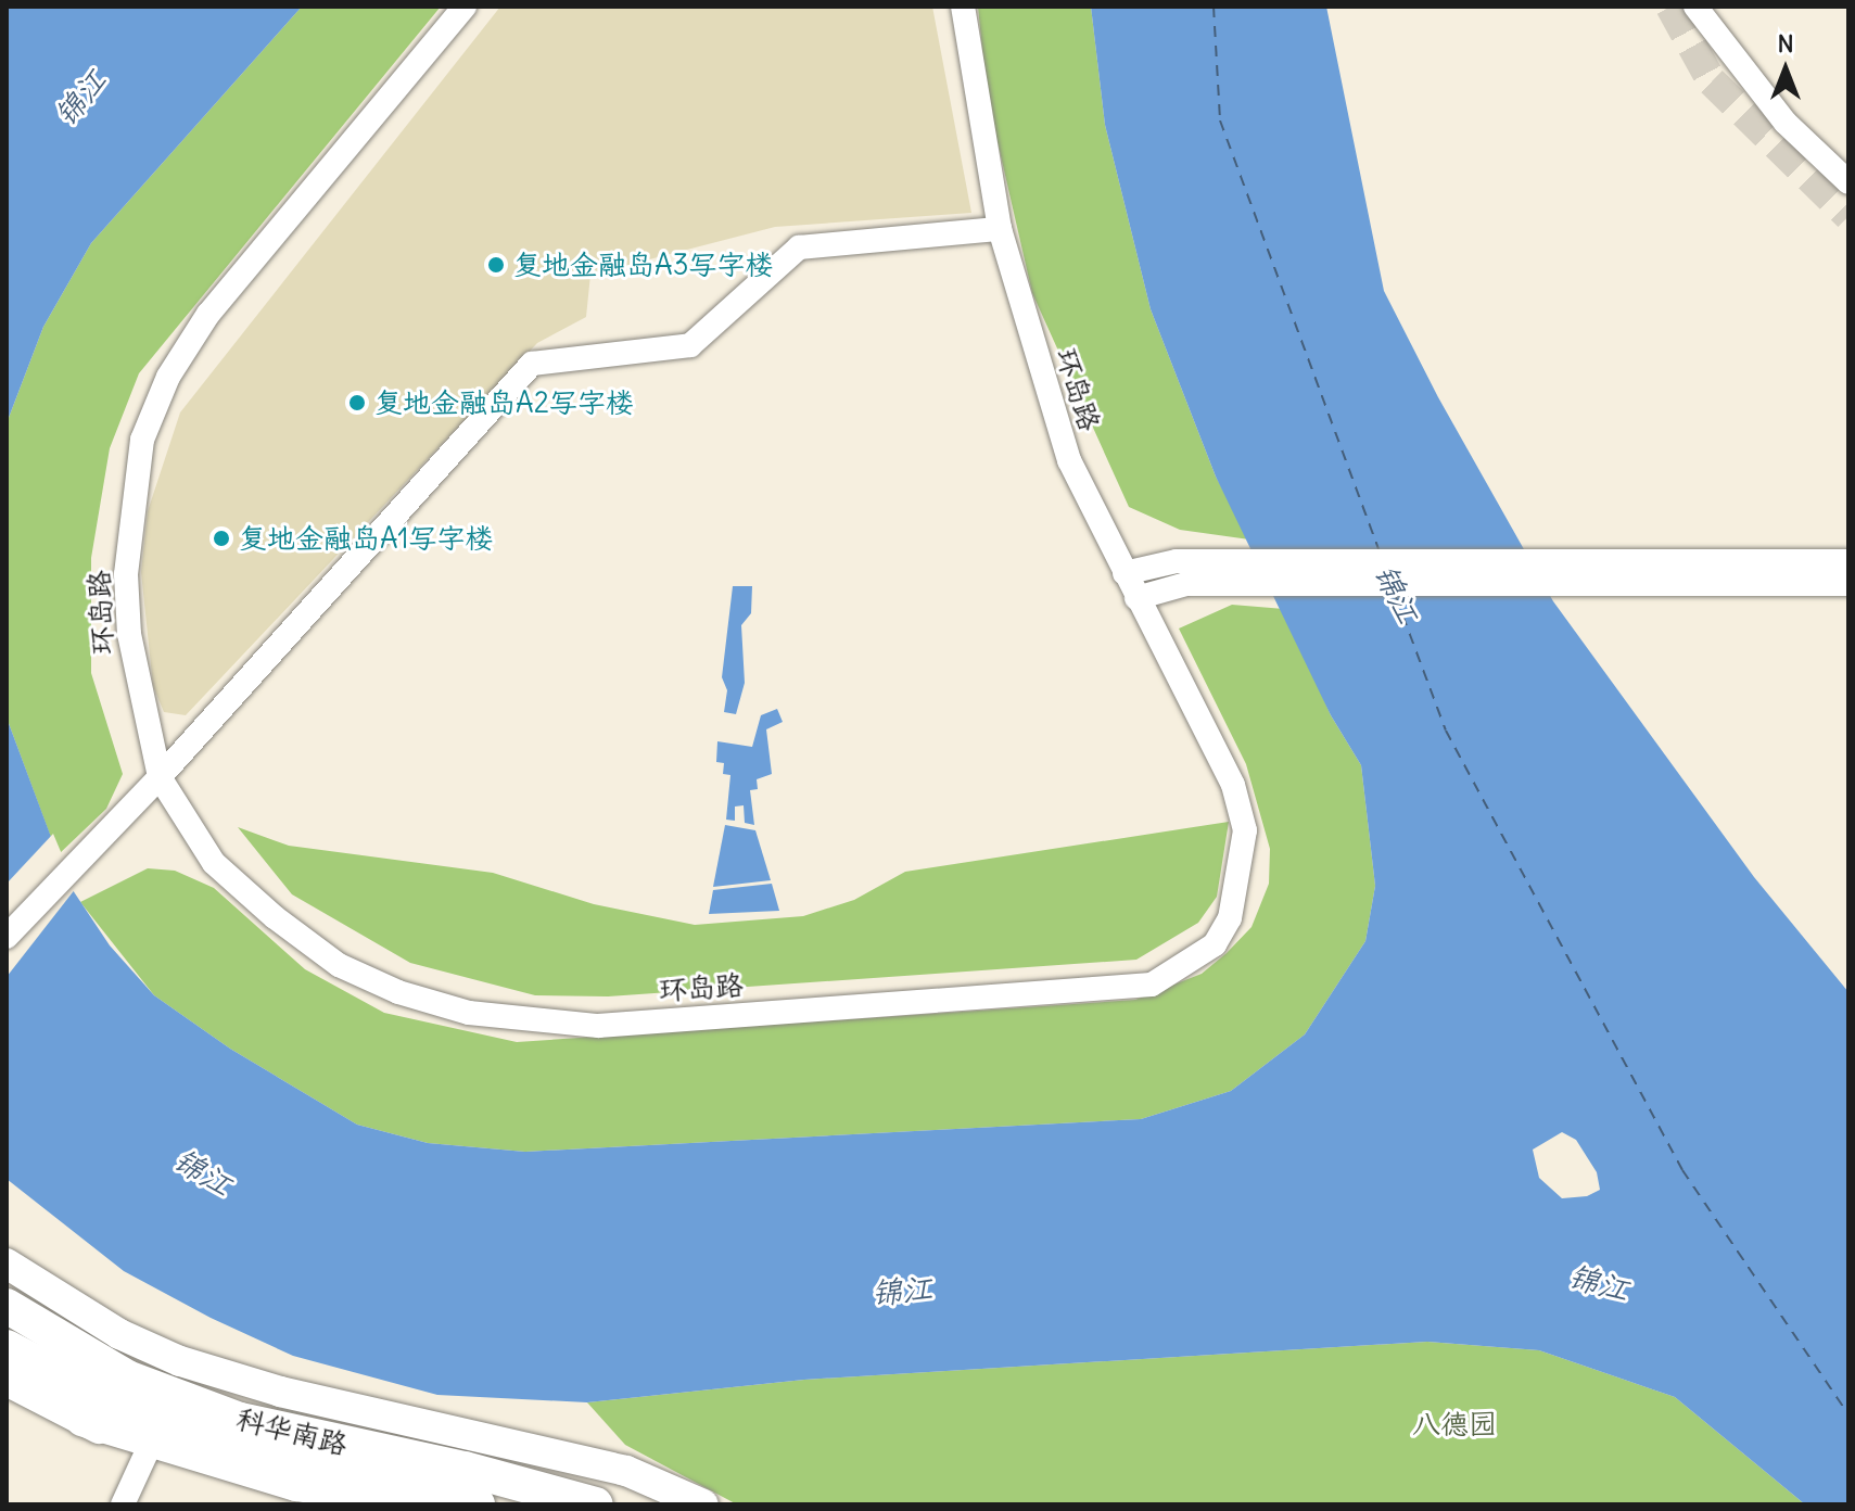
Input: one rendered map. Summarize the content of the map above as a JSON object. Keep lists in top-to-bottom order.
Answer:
{
  "streets": {
    "highway": ["科华南路"],
    "street": ["环岛路"]
  },
  "water": ["锦江"],
  "parks": ["八德园"],
  "places": ["复地金融岛A3写字楼", "复地金融岛A2写字楼", "复地金融岛A1写字楼"],
  "north": "top"
}
